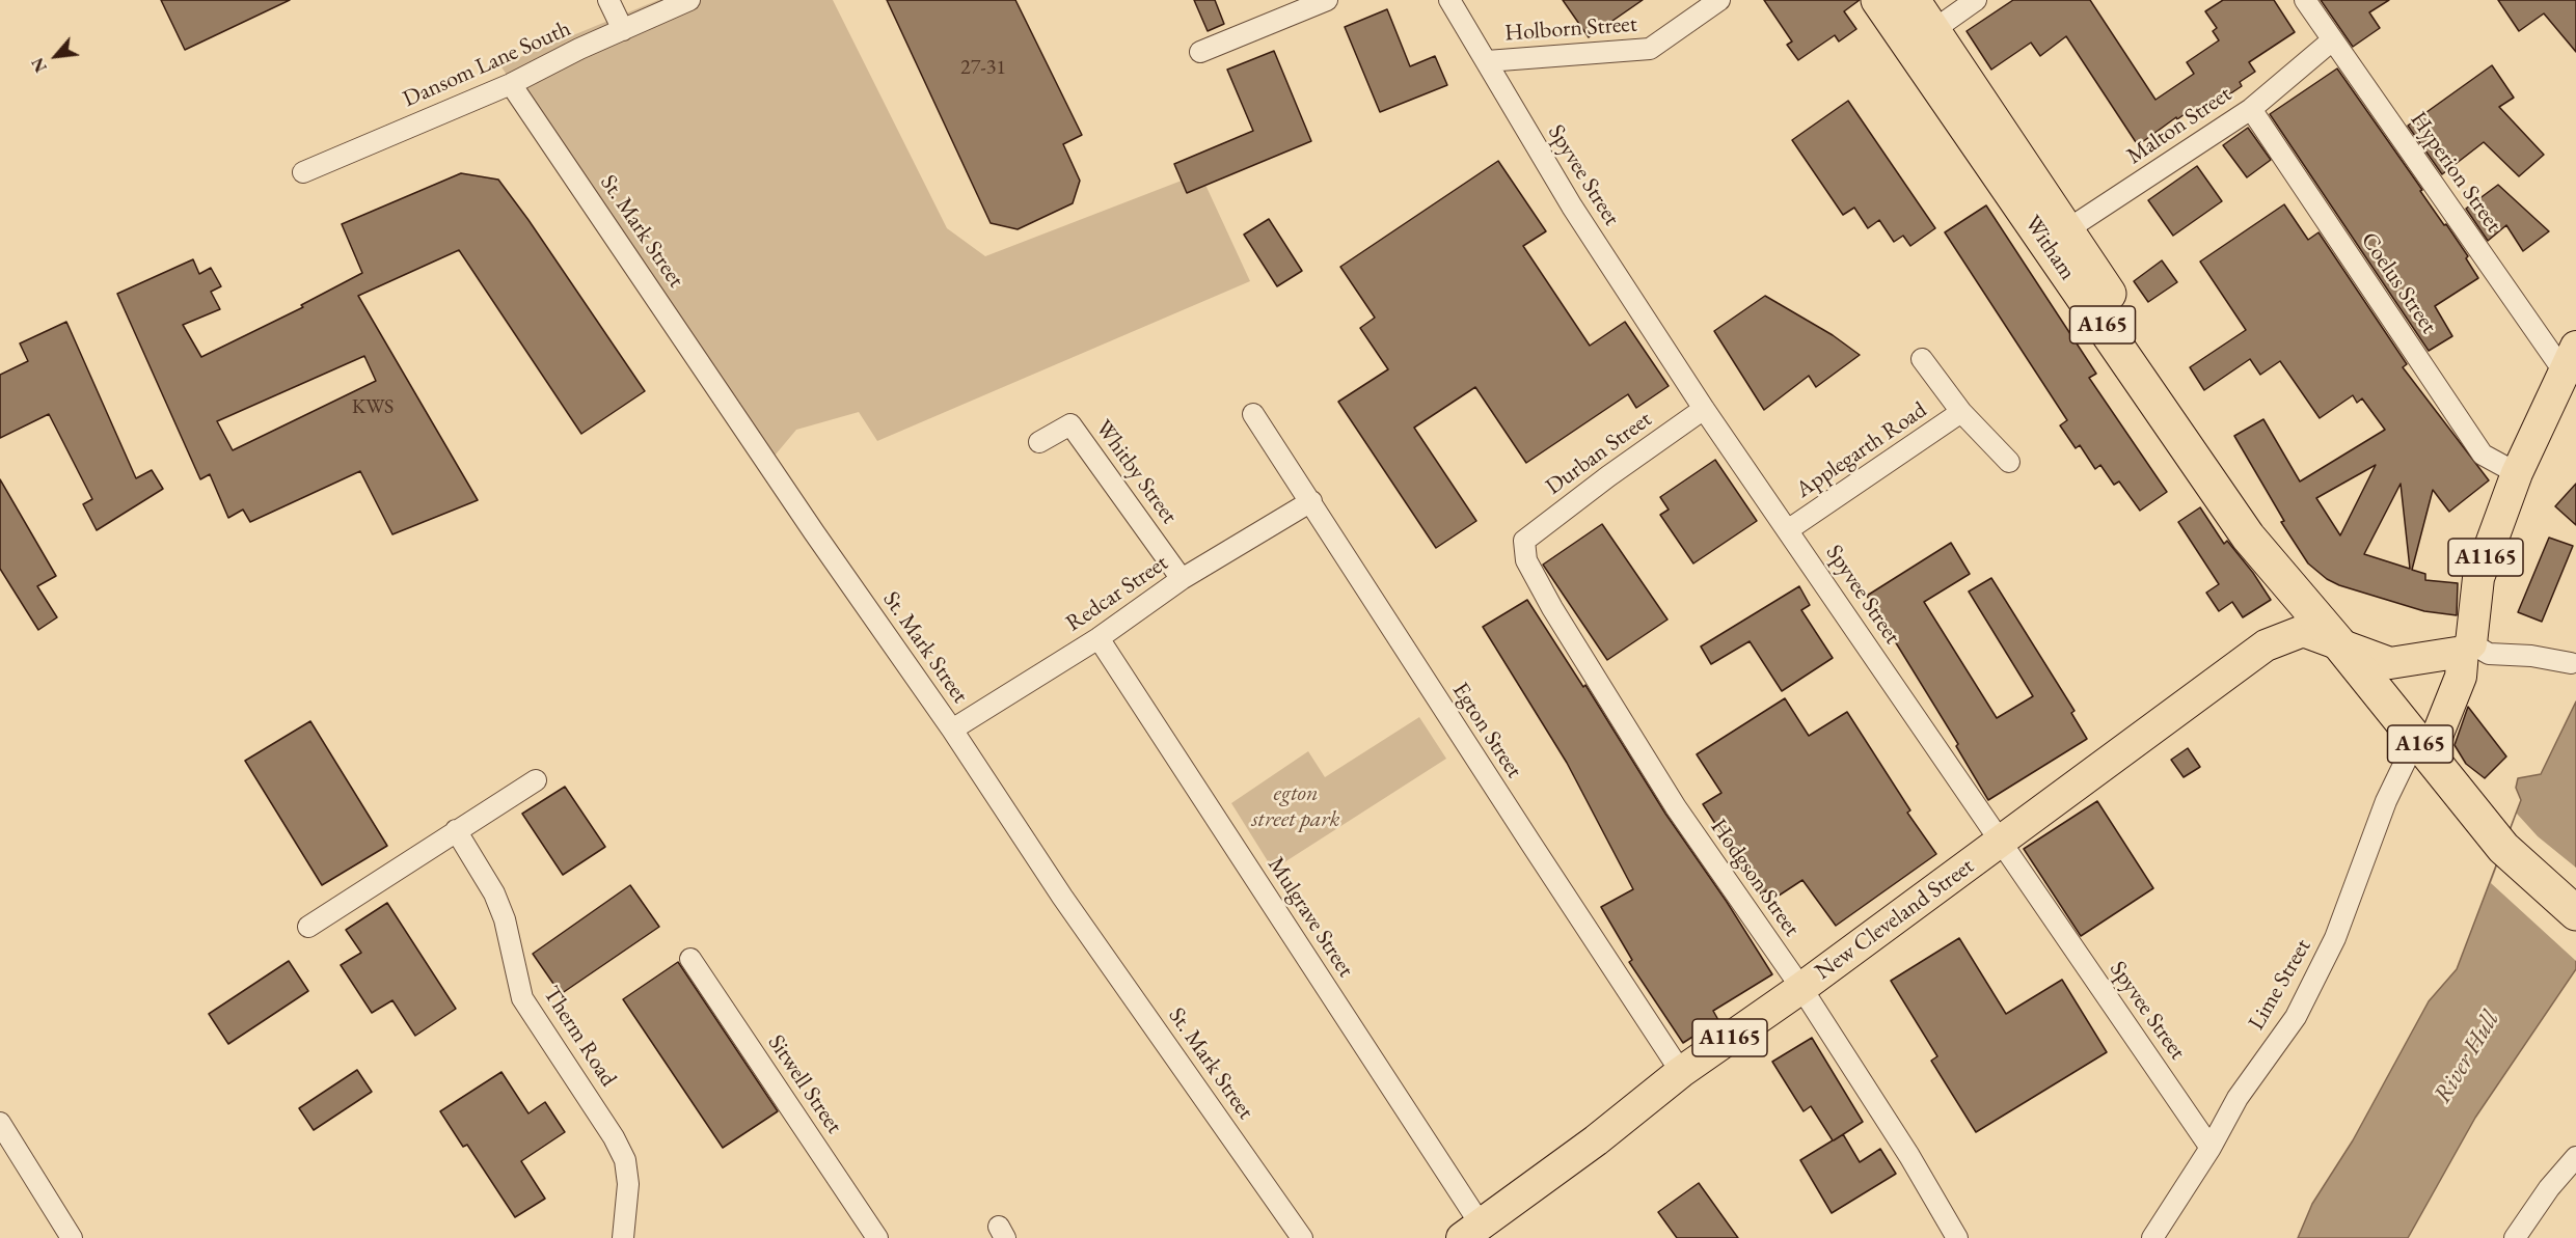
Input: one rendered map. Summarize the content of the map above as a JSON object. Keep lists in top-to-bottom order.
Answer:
{
  "streets": {
    "highway": ["Witham", "A165"],
    "main road": ["A1165", "New Cleveland Street"],
    "street": [
      "Holborn Street",
      "Dansom Lane South",
      "Malton Street",
      "Hyperion Street",
      "Spyvee Street",
      "St. Mark Street",
      "Coelus Street",
      "Applegarth Road",
      "Durban Street",
      "Whitby Street",
      "Redcar Street",
      "Egton Street",
      "Hodgson Street",
      "Mulgrave Street",
      "Lime Street",
      "Therm Road",
      "Sitwell Street"
    ]
  },
  "crossings": [
    ["Holborn Street", "Spyvee Street"],
    ["Dansom Lane South", "St. Mark Street"],
    ["Malton Street", "Hyperion Street"],
    ["Malton Street", "Witham"],
    ["Malton Street", "Coelus Street"],
    ["Hyperion Street", "A1165"],
    ["Spyvee Street", "Applegarth Road"],
    ["Spyvee Street", "Durban Street"],
    ["Spyvee Street", "New Cleveland Street"],
    ["Spyvee Street", "Lime Street"],
    ["St. Mark Street", "Redcar Street"],
    ["Witham", "A1165"],
    ["Witham", "New Cleveland Street"],
    ["Witham", "Lime Street"],
    ["Coelus Street", "A1165"],
    ["Durban Street", "Hodgson Street"],
    ["Whitby Street", "Redcar Street"],
    ["A1165", "New Cleveland Street"],
    ["A1165", "Lime Street"],
    ["Redcar Street", "Egton Street"],
    ["Redcar Street", "Mulgrave Street"],
    ["Egton Street", "New Cleveland Street"],
    ["Hodgson Street", "New Cleveland Street"],
    ["Mulgrave Street", "New Cleveland Street"]
  ],
  "water": ["River Hull"],
  "parks": ["egton street park"],
  "house_numbers": ["27-31", "KWS"],
  "north": "bottom left"
}
